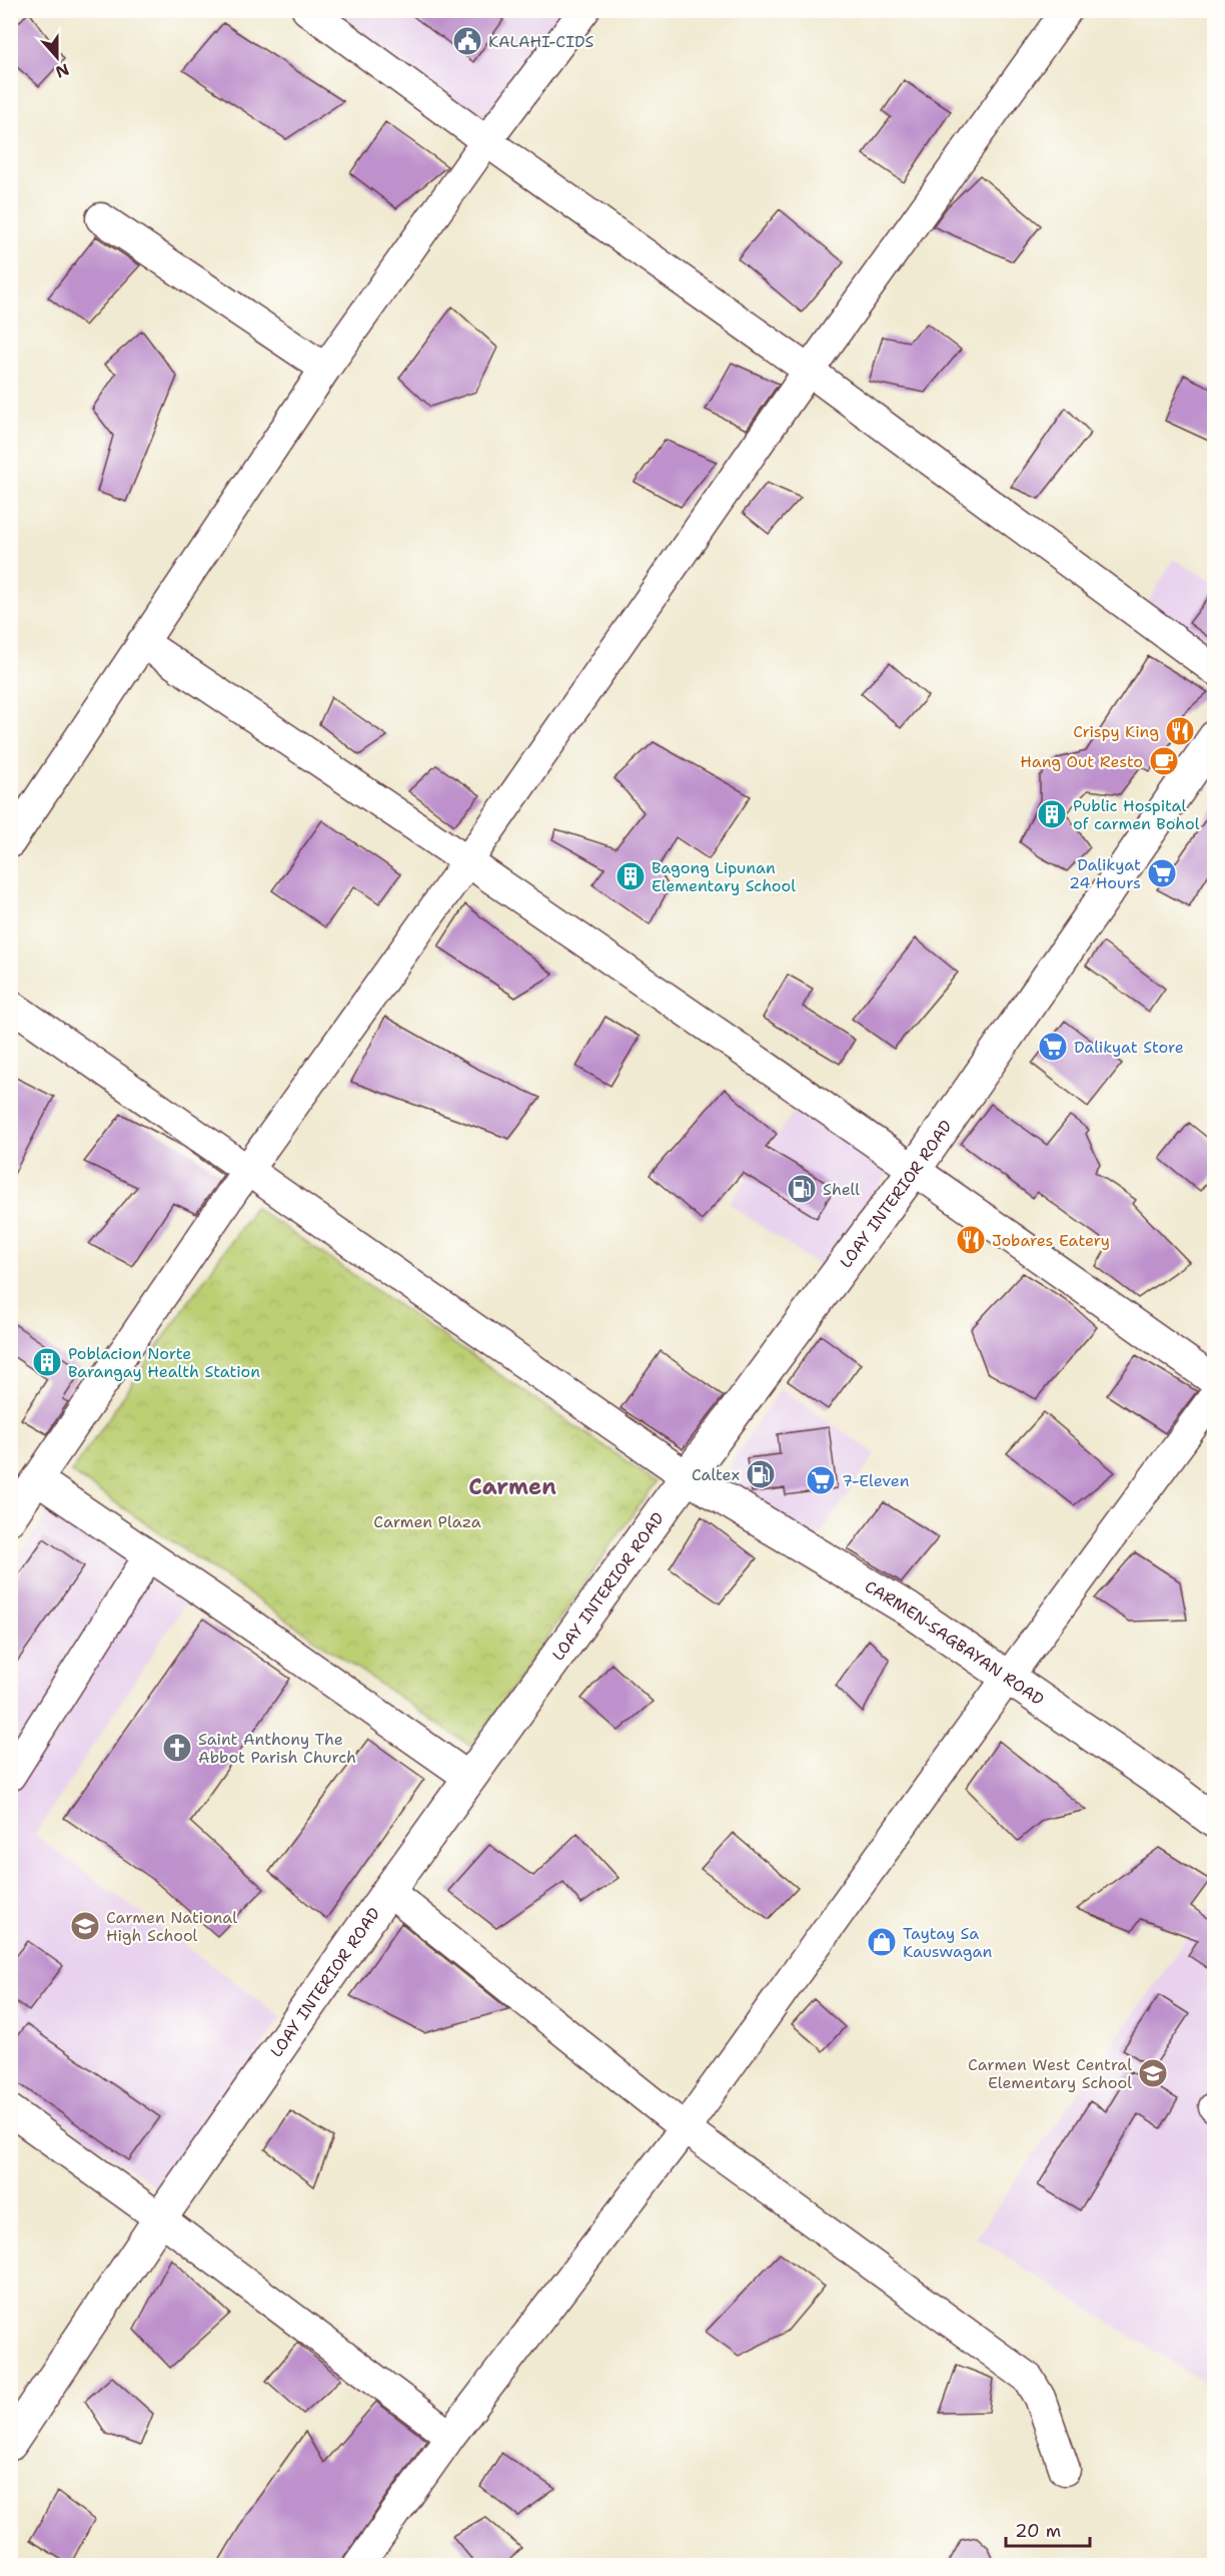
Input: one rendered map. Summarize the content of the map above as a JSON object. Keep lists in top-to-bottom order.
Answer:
{
  "streets": {
    "main road": ["LOAY INTERIOR ROAD", "CARMEN-SAGBAYAN ROAD"]
  },
  "crossings": [
    ["LOAY INTERIOR ROAD", "CARMEN-SAGBAYAN ROAD"]
  ],
  "districts": ["Carmen"],
  "parks": ["Carmen Plaza"],
  "places": {
    "public building": ["KALAHI-CIDS"],
    "restaurant": ["Crispy King", "Jobares Eatery"],
    "cafe": ["Hang Out Resto"],
    "building": ["Public Hospital of carmen Bohol", "Bagong Lipunan Elementary School", "Poblacion Norte Barangay Health Station"],
    "supermarket": ["Dalikyat 24 Hours", "Dalikyat Store", "7-Eleven"],
    "fuel station": ["Shell", "Caltex"],
    "church": ["Saint Anthony The Abbot Parish Church"],
    "school or university": ["Carmen National High School", "Carmen West Central Elementary School"],
    "shop": ["Taytay Sa Kauswagan"]
  },
  "scale_bar": "20 m",
  "north": "bottom"
}
